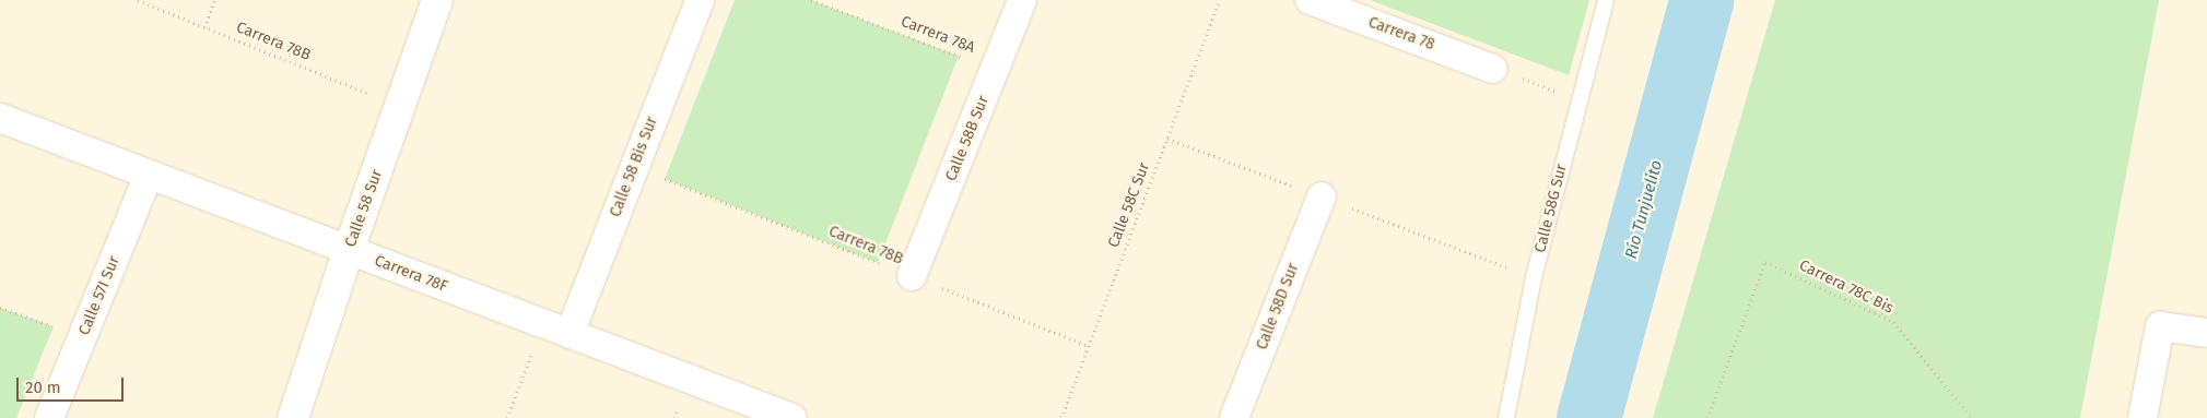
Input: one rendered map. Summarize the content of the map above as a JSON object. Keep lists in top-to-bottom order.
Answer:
{
  "streets": {
    "street": [
      "Carrera 78",
      "Calle 58B Sur",
      "Calle 58 Bis Sur",
      "Calle 58 Sur",
      "Carrera 78F",
      "Calle 57I Sur",
      "Calle 58D Sur"
    ],
    "lane": ["Calle 58G Sur"],
    "path": [
      "Carrera 78A",
      "Carrera 78B",
      "Calle 58C Sur",
      "Carrera 78C Bis"
    ]
  },
  "crossings": [
    ["Carrera 78A", "Calle 58B Sur"],
    ["Carrera 78B", "Calle 58B Sur"],
    ["Carrera 78B", "Calle 58 Bis Sur"],
    ["Carrera 78B", "Calle 58C Sur"],
    ["Carrera 78B", "Calle 58 Sur"],
    ["Calle 58 Bis Sur", "Carrera 78F"],
    ["Calle 58 Sur", "Carrera 78F"],
    ["Carrera 78F", "Calle 57I Sur"]
  ],
  "water": ["Río Tunjuelito"],
  "scale_bar": "20 m"
}
